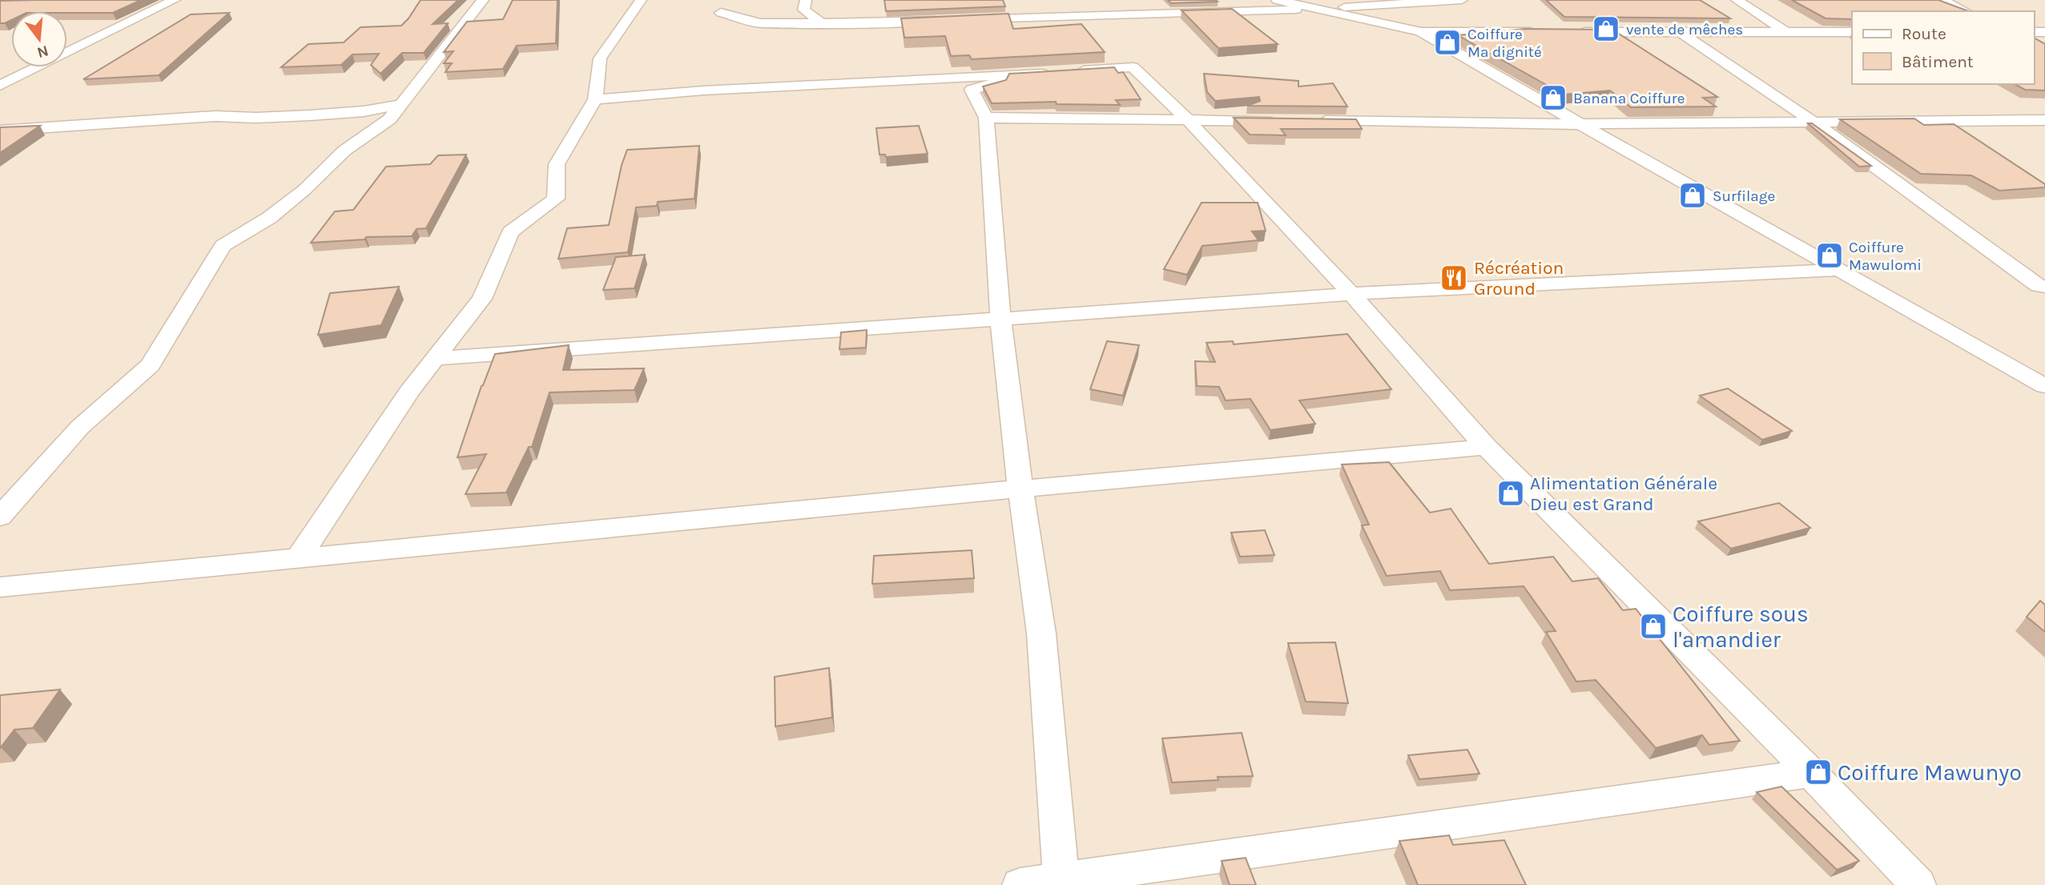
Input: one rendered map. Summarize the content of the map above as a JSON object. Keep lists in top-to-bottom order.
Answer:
{
  "places": {
    "shop": [
      "vente de mêches",
      "Coiffure Ma dignité",
      "Banana Coiffure",
      "Surfilage",
      "Coiffure Mawulomi",
      "Alimentation Générale Dieu est Grand",
      "Coiffure sous l'amandier",
      "Coiffure Mawunyo"
    ],
    "restaurant": ["Récréation Ground"]
  },
  "legend": ["Route", "Bâtiment"],
  "north": "bottom"
}
